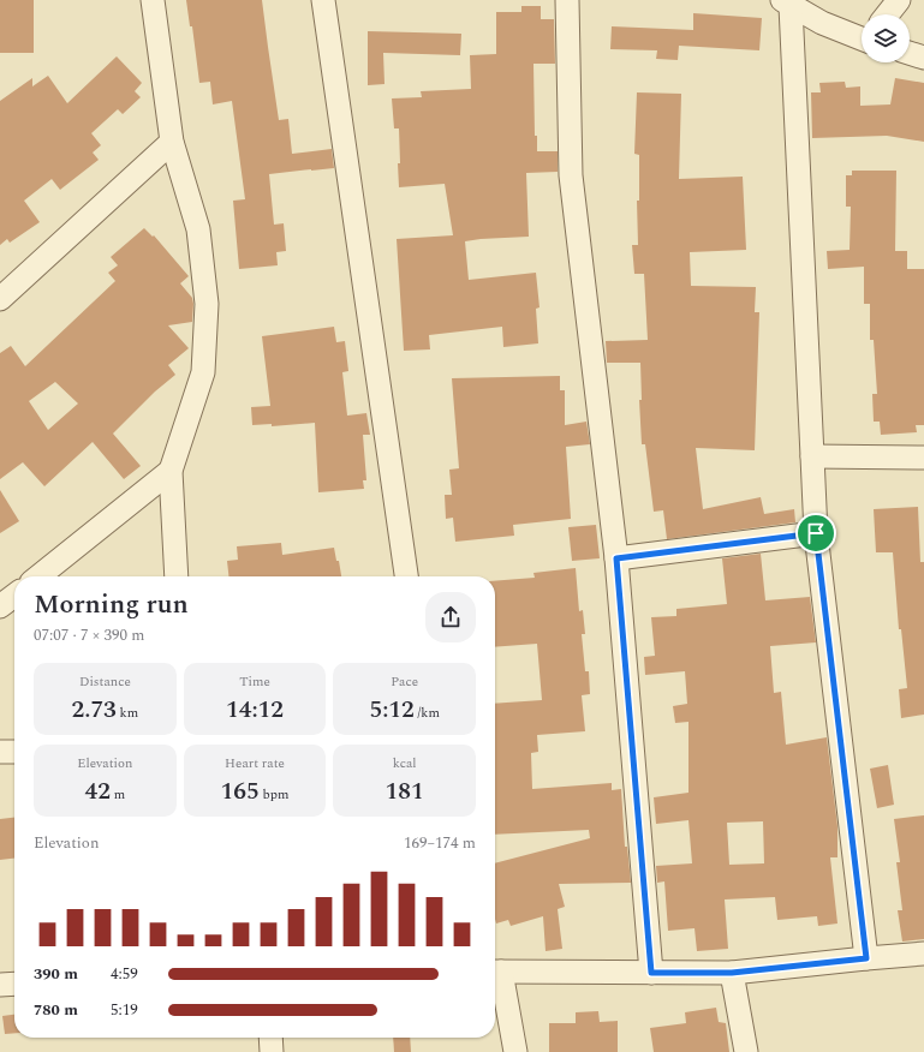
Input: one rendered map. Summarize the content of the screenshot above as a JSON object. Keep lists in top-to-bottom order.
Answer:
{
  "page": {
    "heading": ["Morning run", "07:07 · 7 × 390 m"],
    "stats": [
      ["Distance", "2.73 km"],
      ["Time", "14:12"],
      ["Pace", "5:12 /km"],
      ["Elevation", "42 m"],
      ["Heart rate", "165 bpm"],
      ["kcal", "181"]
    ],
    "chart": ["Elevation", "169–174 m"],
    "list": [
      {
        "name": "390 m",
        "note": "4:59"
      },
      {
        "name": "780 m",
        "note": "5:19"
      }
    ]
  }
}
